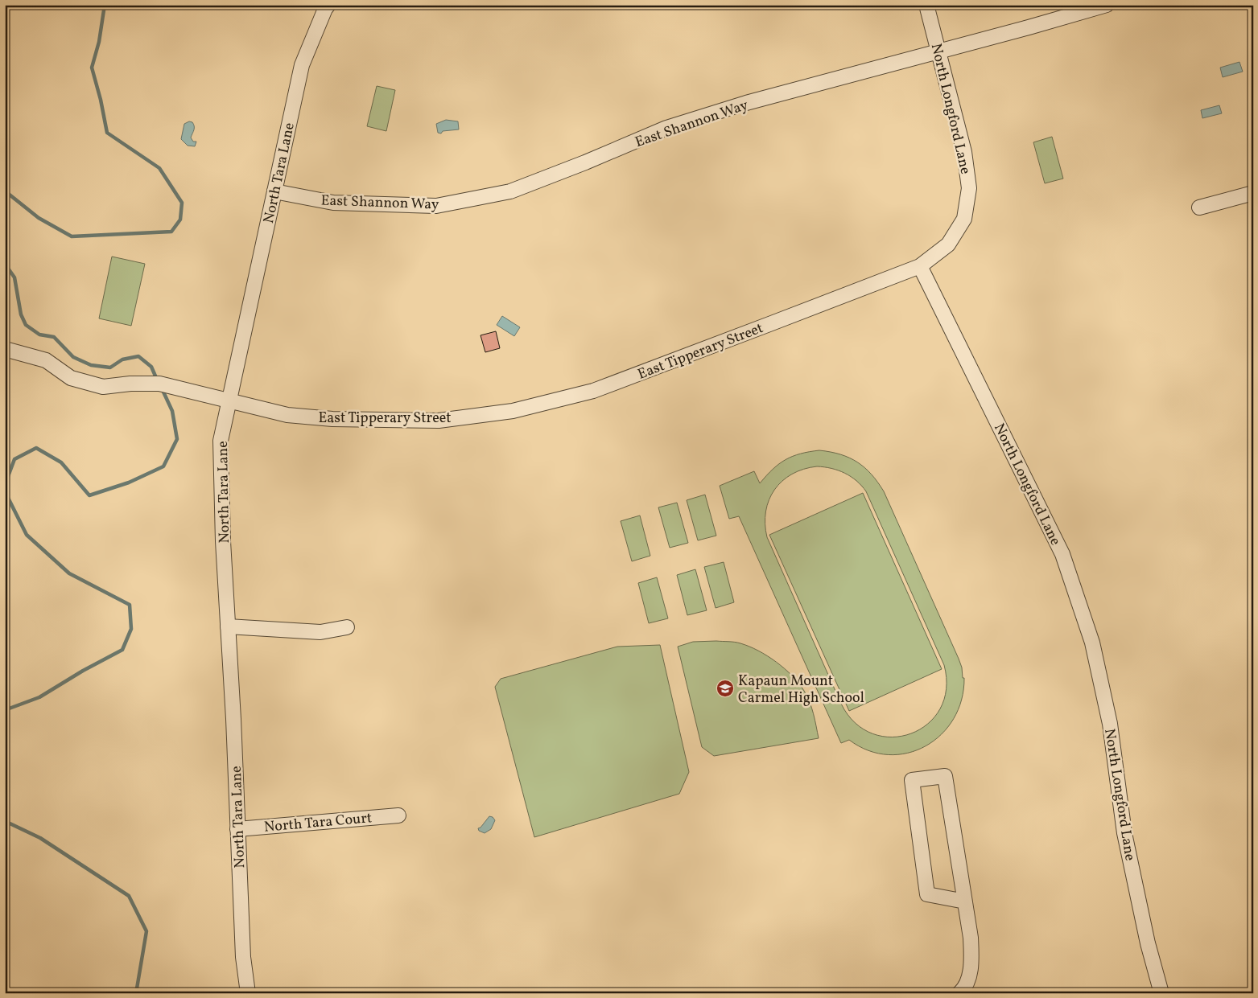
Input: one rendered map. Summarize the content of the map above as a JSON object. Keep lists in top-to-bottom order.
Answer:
{
  "streets": {
    "street": [
      "North Longford Lane",
      "East Shannon Way",
      "North Tara Lane",
      "East Tipperary Street",
      "North Tara Court"
    ]
  },
  "crossings": [
    ["North Longford Lane", "East Shannon Way"],
    ["North Longford Lane", "East Tipperary Street"],
    ["East Shannon Way", "North Tara Lane"],
    ["North Tara Lane", "East Tipperary Street"],
    ["North Tara Lane", "North Tara Court"]
  ],
  "places": {
    "school or university": ["Kapaun Mount Carmel High School"]
  }
}
